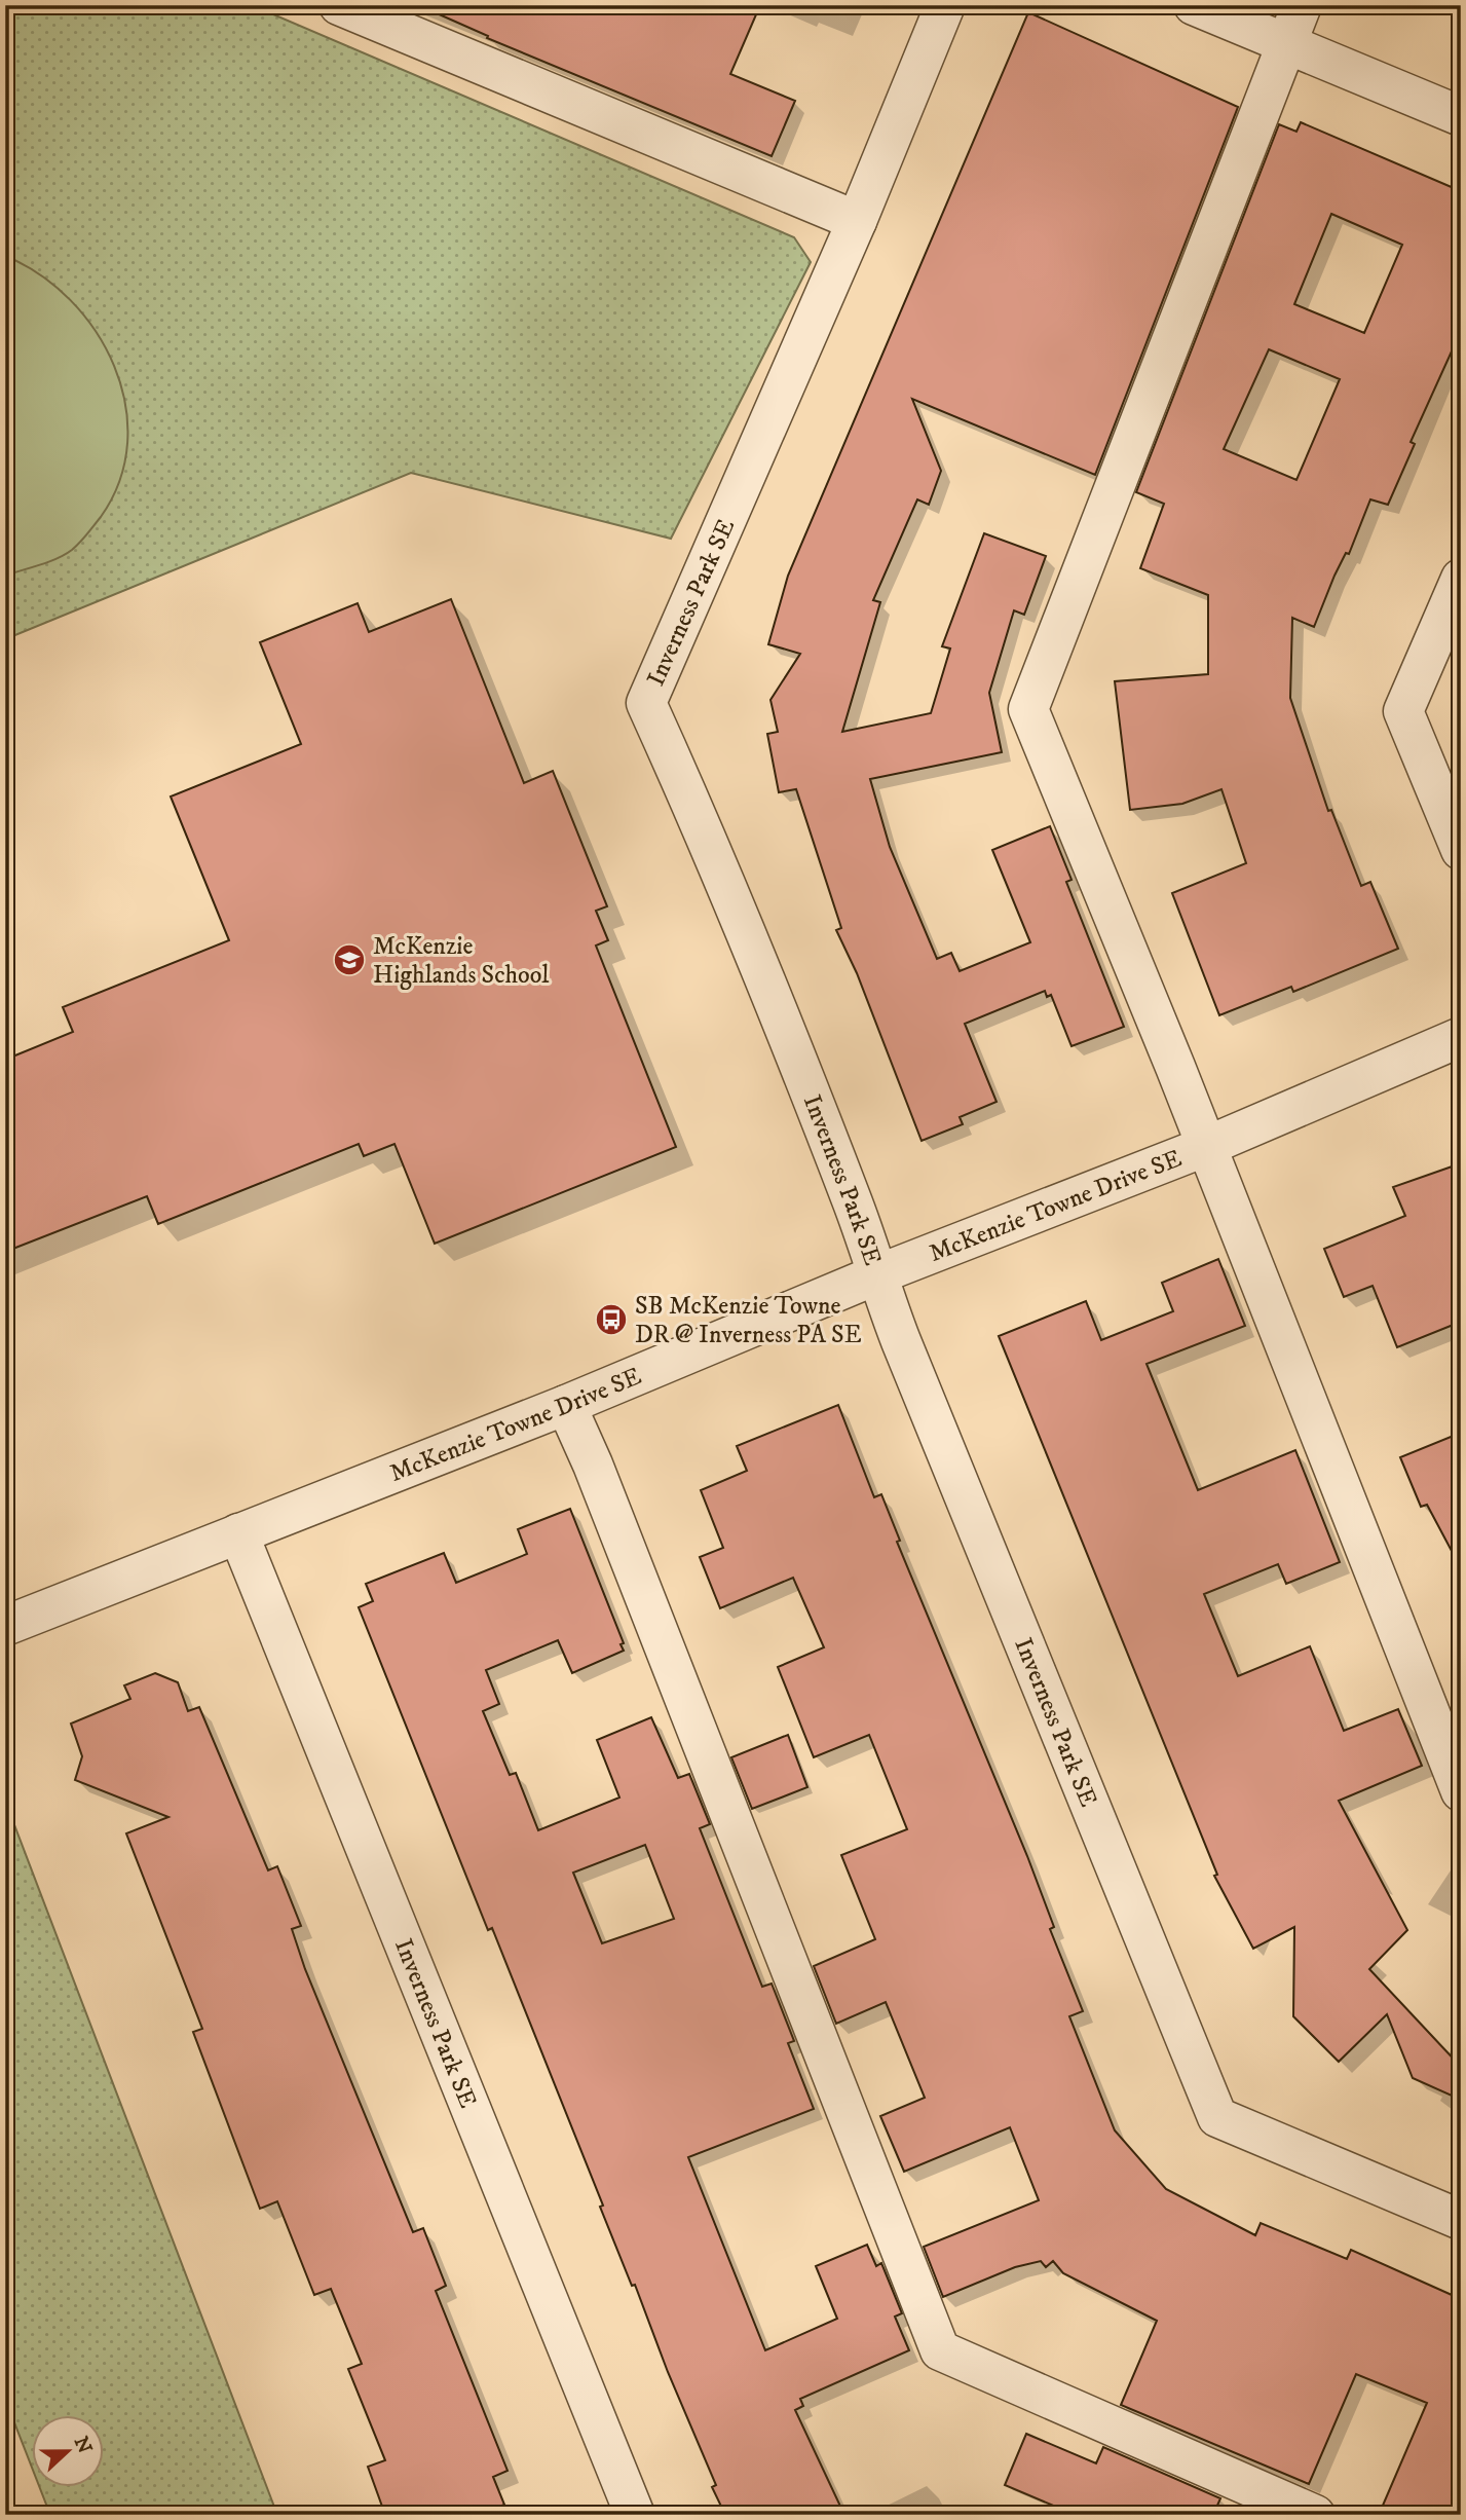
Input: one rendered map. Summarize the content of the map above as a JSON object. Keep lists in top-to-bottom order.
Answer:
{
  "streets": {
    "street": ["Inverness Park SE", "McKenzie Towne Drive SE"]
  },
  "crossings": [
    ["Inverness Park SE", "McKenzie Towne Drive SE"]
  ],
  "places": {
    "school or university": ["McKenzie Highlands School"],
    "bus stop": ["SB McKenzie Towne DR @ Inverness PA SE"]
  },
  "north": "right"
}
